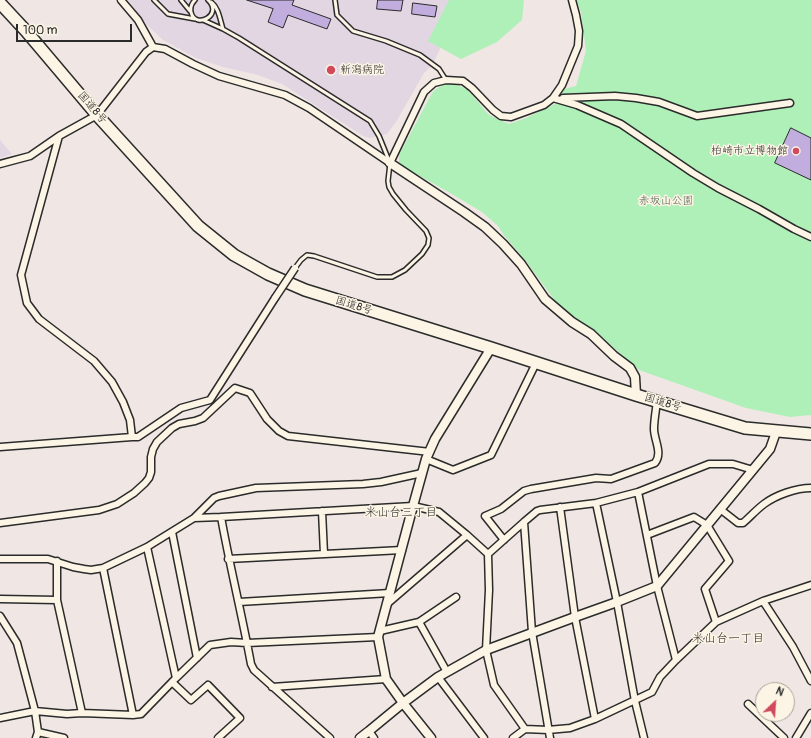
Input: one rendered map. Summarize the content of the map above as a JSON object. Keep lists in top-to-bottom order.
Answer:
{
  "streets": {
    "highway": ["国道8号"]
  },
  "districts": ["米山台三丁目", "米山台一丁目"],
  "parks": ["赤坂山公園"],
  "places": ["新潟病院", "柏崎市立博物館"],
  "scale_bar": "100 m",
  "north": "top right"
}
